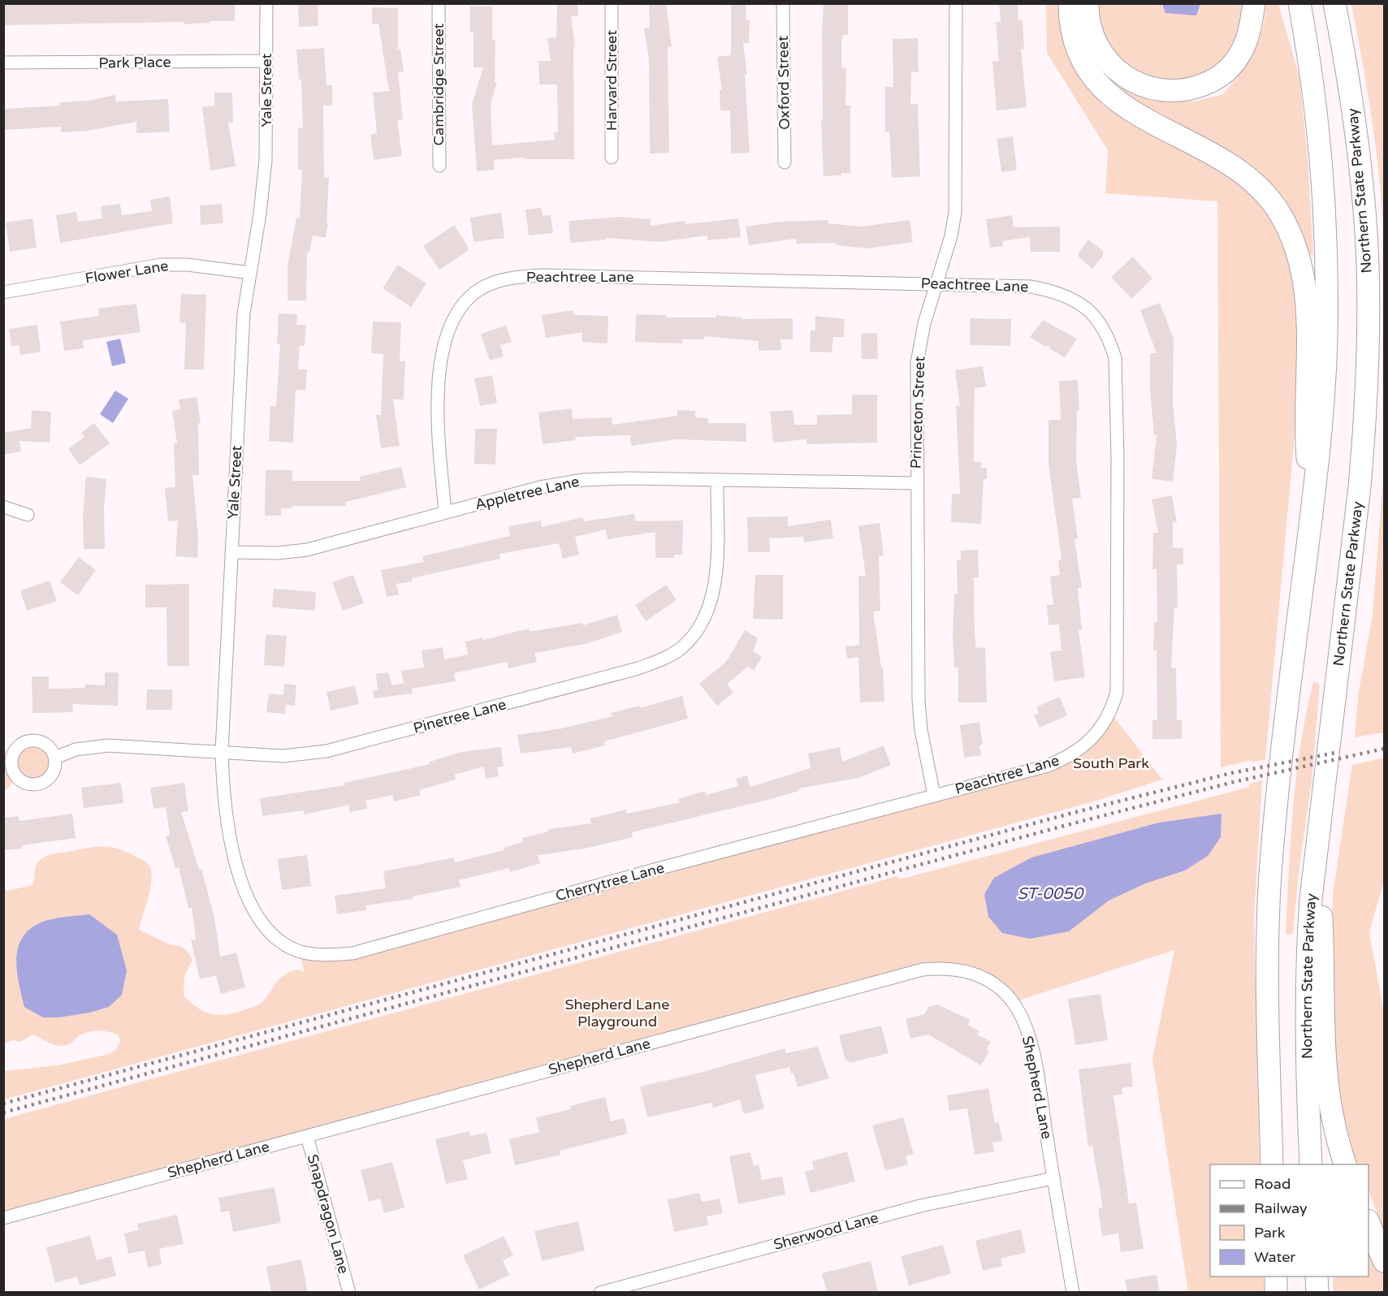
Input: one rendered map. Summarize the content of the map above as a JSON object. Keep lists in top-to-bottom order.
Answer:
{
  "streets": {
    "highway": ["Northern State Parkway"],
    "street": [
      "Park Place",
      "Harvard Street",
      "Oxford Street",
      "Cambridge Street",
      "Yale Street",
      "Flower Lane",
      "Peachtree Lane",
      "Princeton Street",
      "Appletree Lane",
      "Pinetree Lane",
      "Cherrytree Lane",
      "Shepherd Lane",
      "Snapdragon Lane",
      "Sherwood Lane"
    ]
  },
  "crossings": [
    ["Park Place", "Yale Street"],
    ["Yale Street", "Flower Lane"],
    ["Yale Street", "Appletree Lane"],
    ["Yale Street", "Pinetree Lane"],
    ["Yale Street", "Cherrytree Lane"],
    ["Peachtree Lane", "Princeton Street"],
    ["Peachtree Lane", "Appletree Lane"],
    ["Peachtree Lane", "Cherrytree Lane"],
    ["Princeton Street", "Appletree Lane"],
    ["Princeton Street", "Cherrytree Lane"],
    ["Appletree Lane", "Pinetree Lane"],
    ["Shepherd Lane", "Snapdragon Lane"],
    ["Shepherd Lane", "Sherwood Lane"]
  ],
  "water": ["ST-0050"],
  "parks": ["South Park", "Shepherd Lane Playground"],
  "legend": [
    "Road",
    "Railway",
    "Park",
    "Water"
  ]
}
